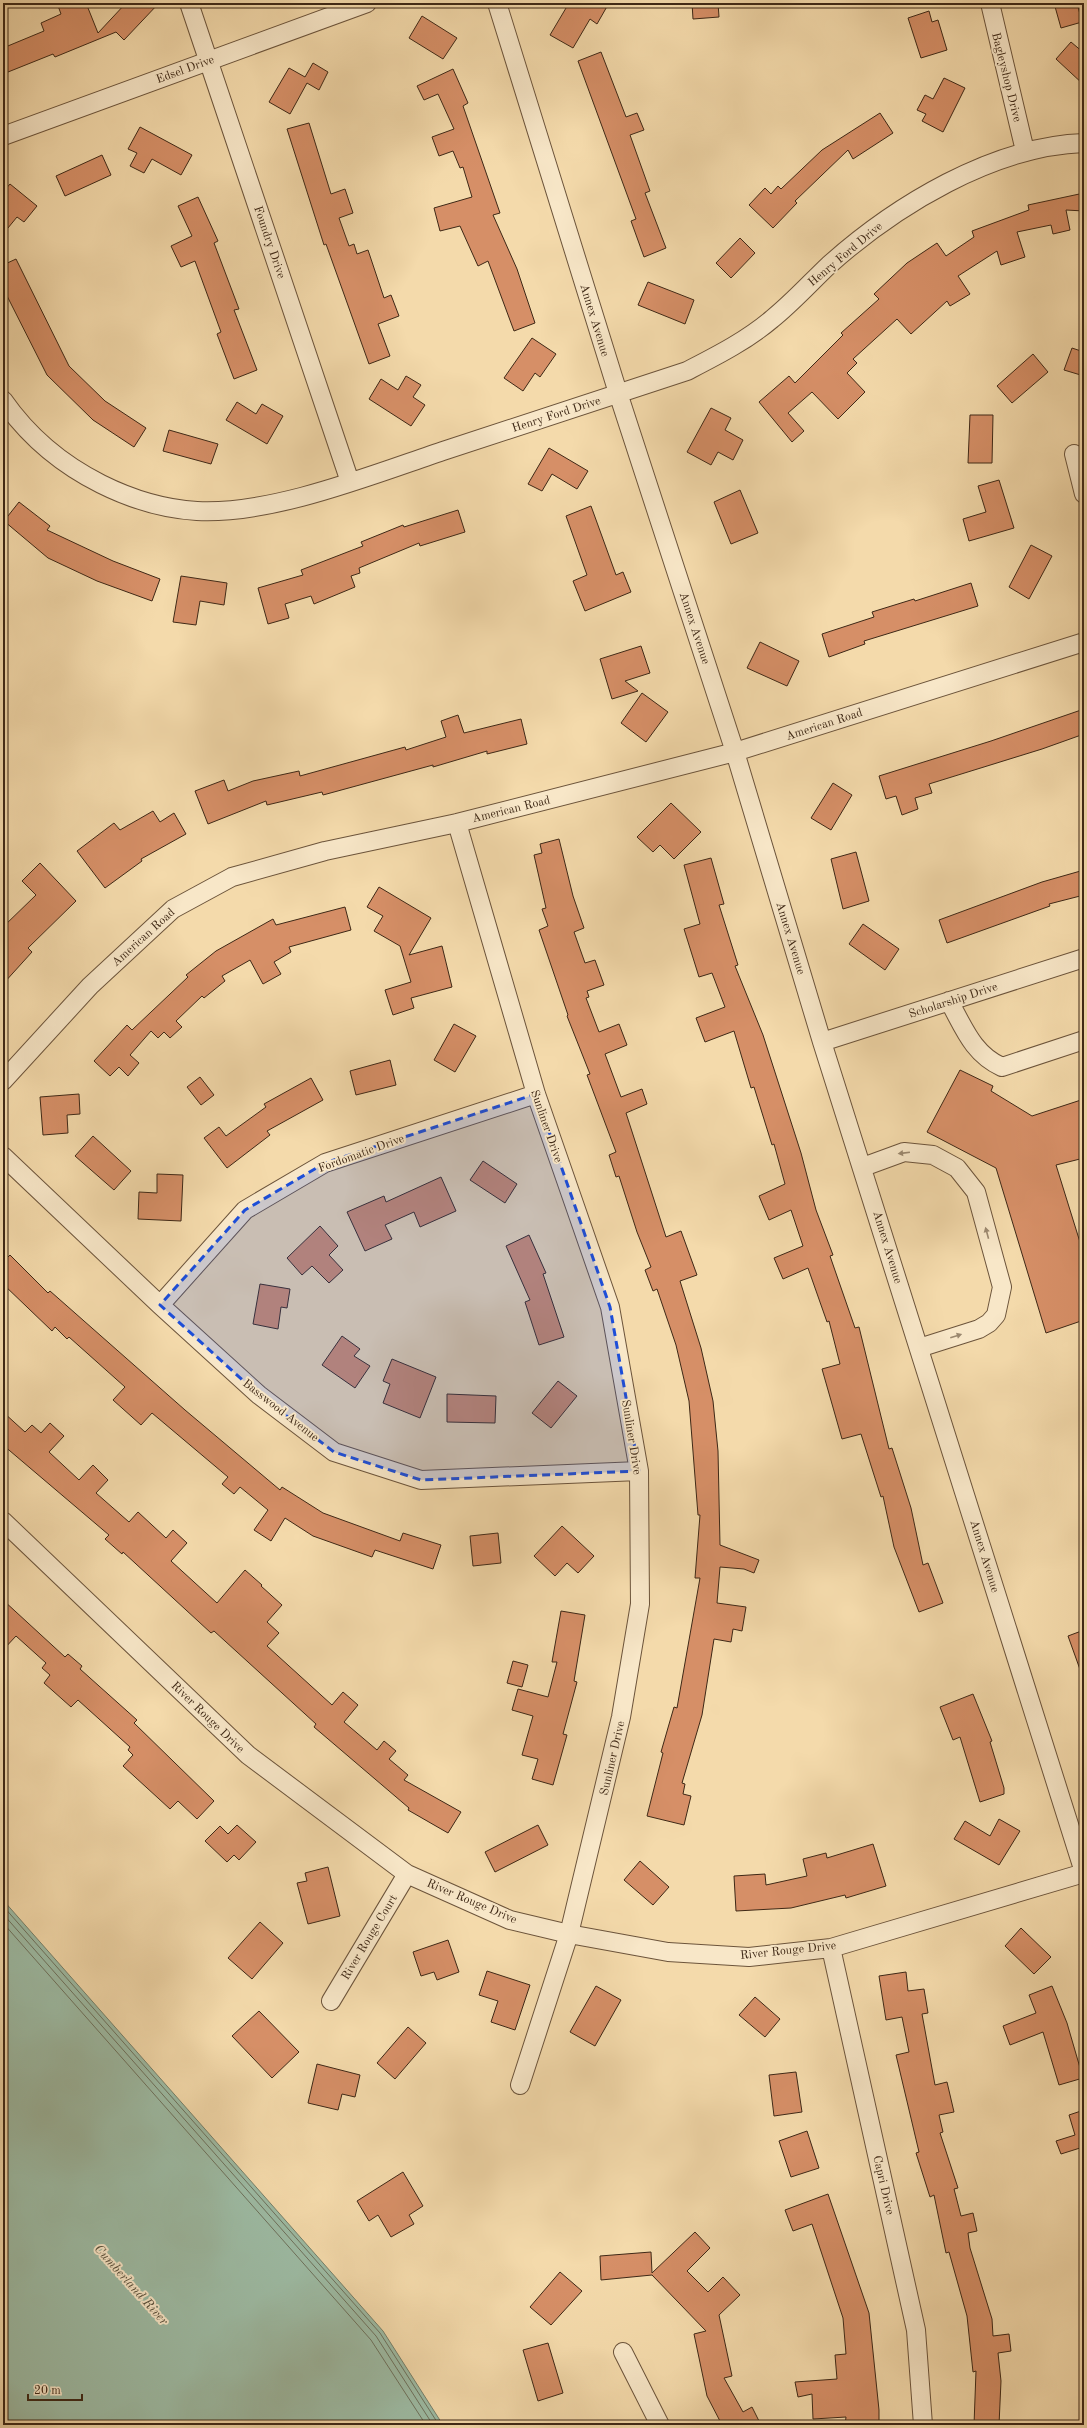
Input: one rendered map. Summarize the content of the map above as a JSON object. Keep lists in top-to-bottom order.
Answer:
{
  "streets": {
    "street": [
      "Edsel Drive",
      "Bagleyshop Drive",
      "Foundry Drive",
      "Henry Ford Drive",
      "Annex Avenue",
      "American Road",
      "Scholarship Drive",
      "Sunliner Drive",
      "Fordomatic Drive",
      "Basswood Avenue",
      "River Rouge Drive",
      "River Rouge Court",
      "Capri Drive"
    ]
  },
  "crossings": [
    ["Edsel Drive", "Foundry Drive"],
    ["Bagleyshop Drive", "Henry Ford Drive"],
    ["Foundry Drive", "Henry Ford Drive"],
    ["Henry Ford Drive", "Annex Avenue"],
    ["Annex Avenue", "American Road"],
    ["Annex Avenue", "Scholarship Drive"],
    ["Annex Avenue", "River Rouge Drive"],
    ["American Road", "Sunliner Drive"],
    ["Sunliner Drive", "Fordomatic Drive"],
    ["Sunliner Drive", "Basswood Avenue"],
    ["Sunliner Drive", "River Rouge Drive"],
    ["Fordomatic Drive", "Basswood Avenue"],
    ["River Rouge Drive", "River Rouge Court"],
    ["River Rouge Drive", "Capri Drive"]
  ],
  "water": ["Cumberland River"],
  "scale_bar": "20 m"
}
